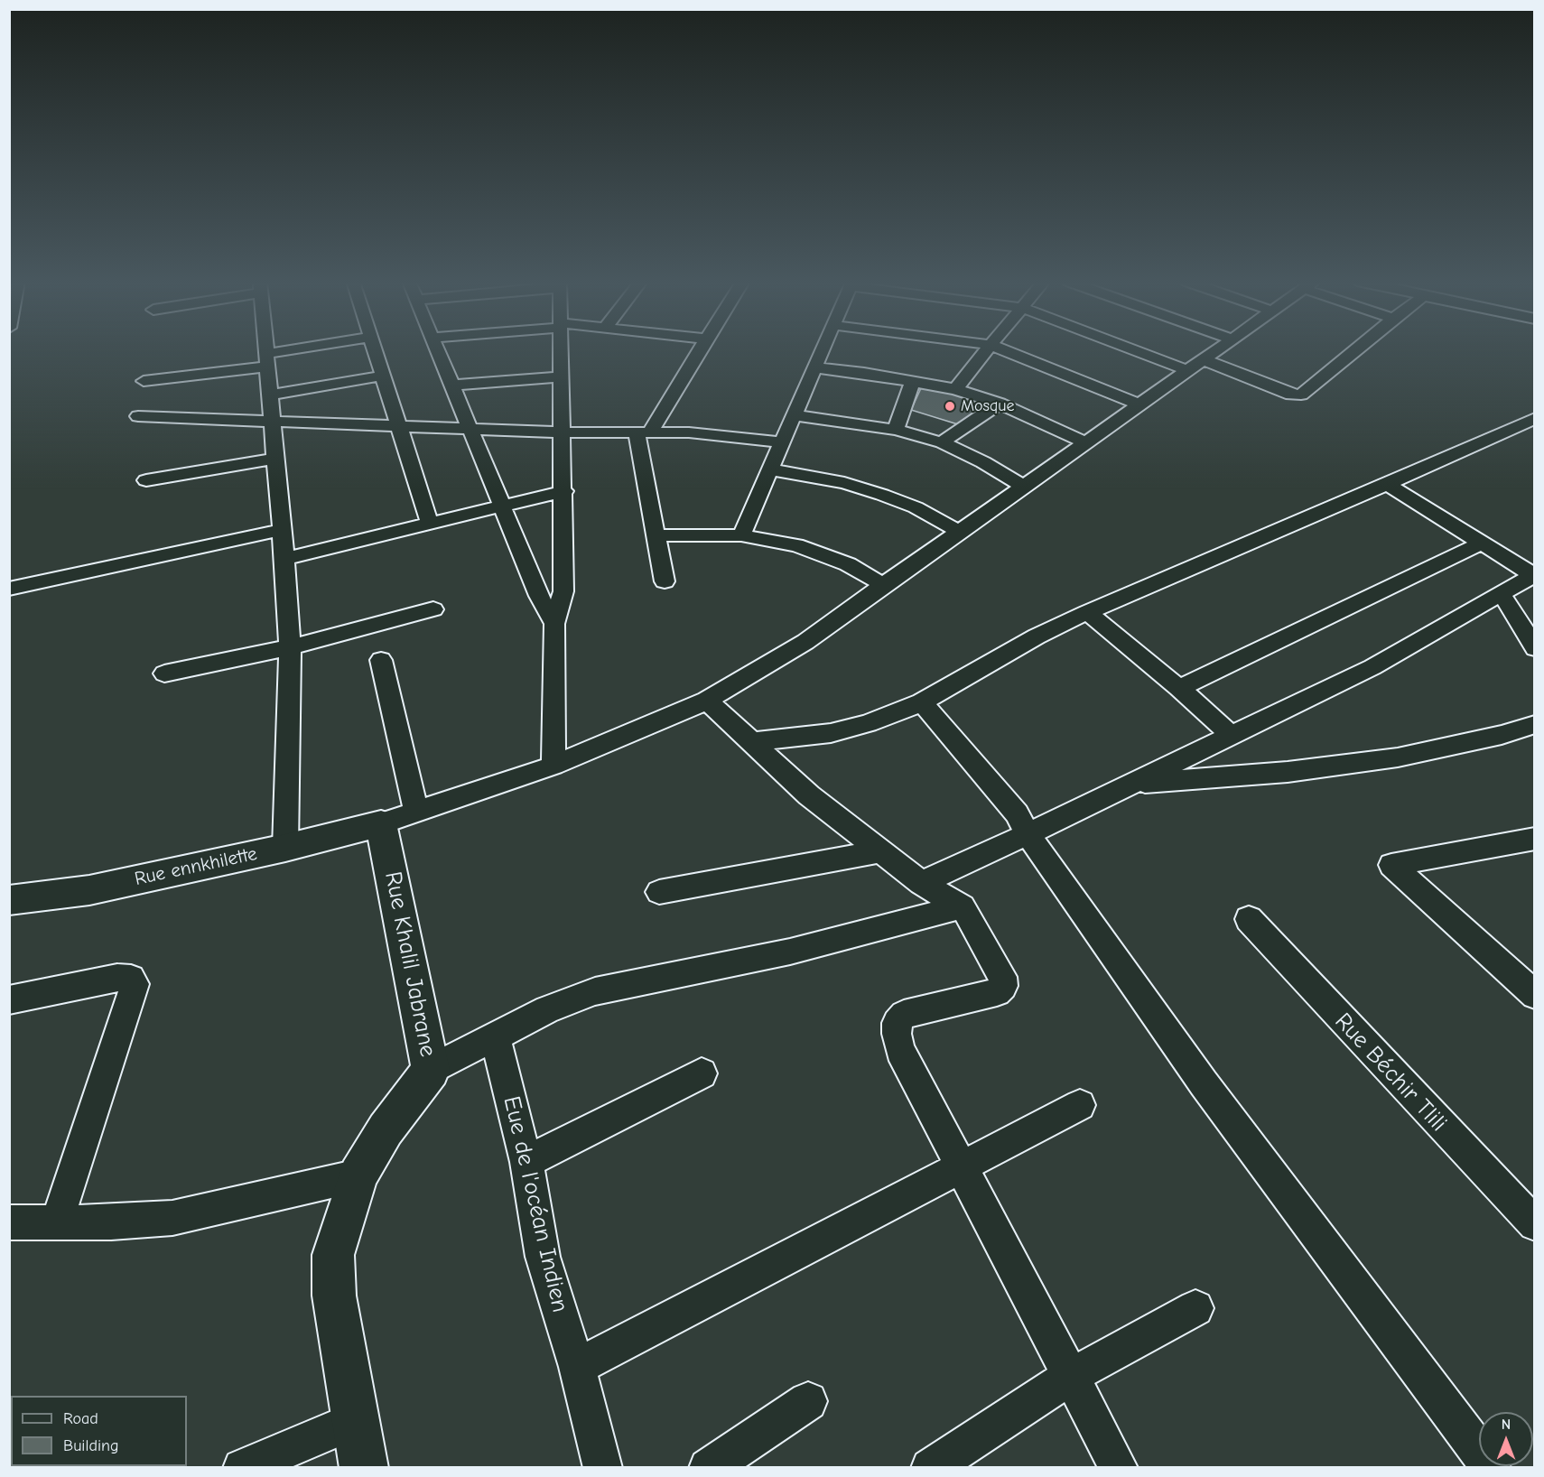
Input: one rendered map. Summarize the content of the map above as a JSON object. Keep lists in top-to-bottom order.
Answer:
{
  "streets": {
    "street": [
      "Rue ennkhilette",
      "Rue Khalil Jabrane",
      "Rue Béchir Tlili",
      "Eue de l'océan Indien"
    ]
  },
  "crossings": [
    ["Rue ennkhilette", "Rue Khalil Jabrane"]
  ],
  "places": ["Mosque"],
  "legend": ["Road", "Building"],
  "north": "top"
}
